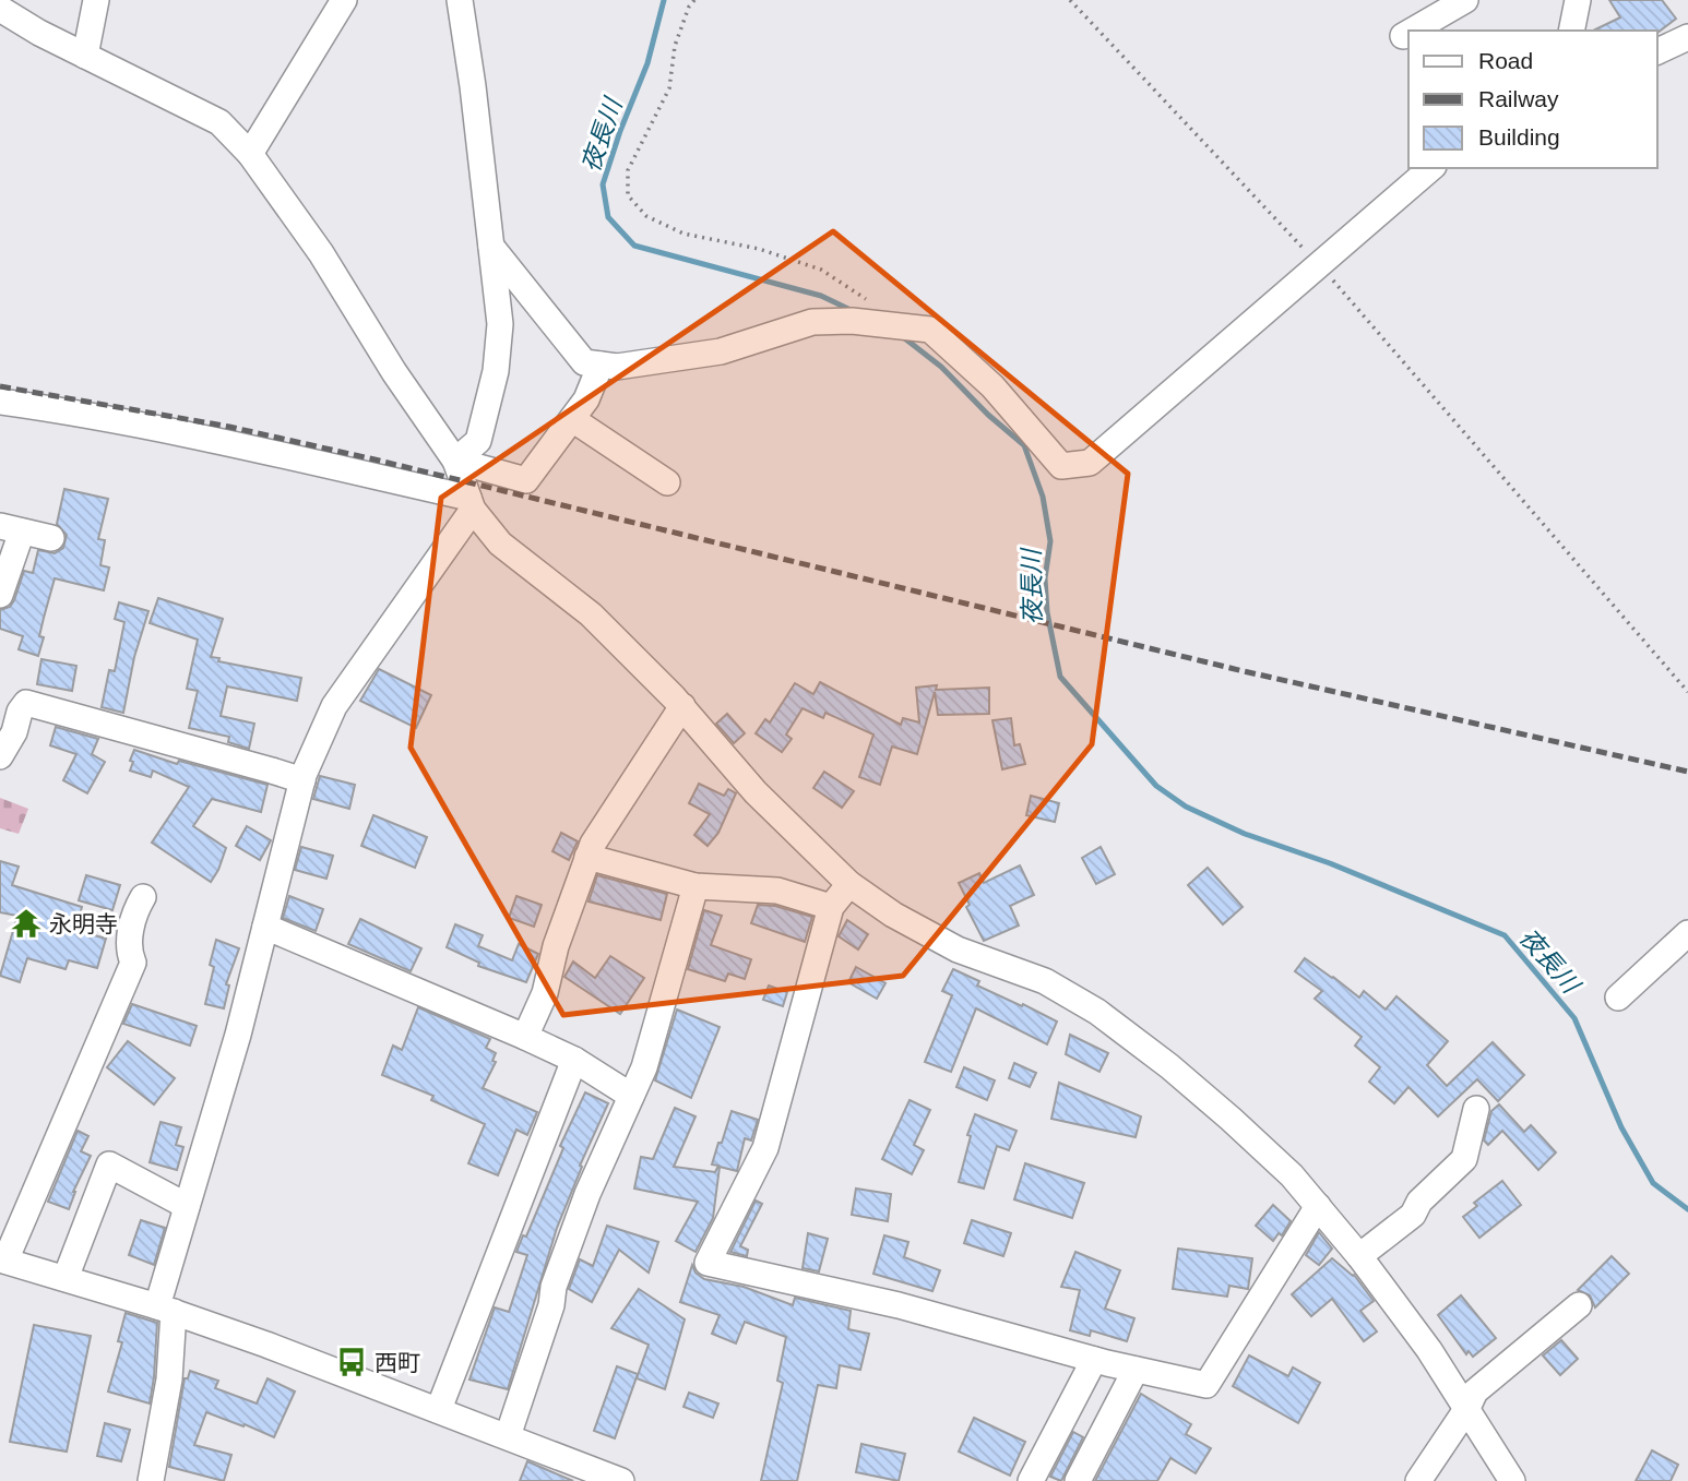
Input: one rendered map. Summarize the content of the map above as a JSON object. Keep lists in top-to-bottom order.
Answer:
{
  "water": ["夜長川"],
  "places": {
    "temple": ["永明寺"],
    "bus stop": ["西町"]
  },
  "legend": ["Road", "Railway", "Building"]
}
